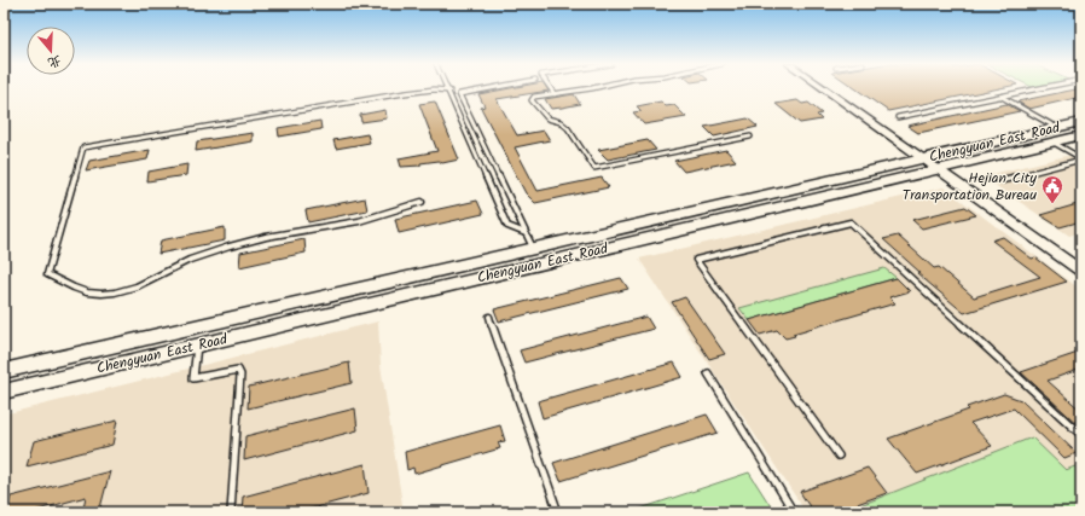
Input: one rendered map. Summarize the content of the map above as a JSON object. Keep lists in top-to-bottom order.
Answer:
{
  "streets": {
    "main road": ["Chengyuan East Road"]
  },
  "places": {
    "public building": ["Hejian City Transportation Bureau"]
  },
  "north": "bottom"
}
